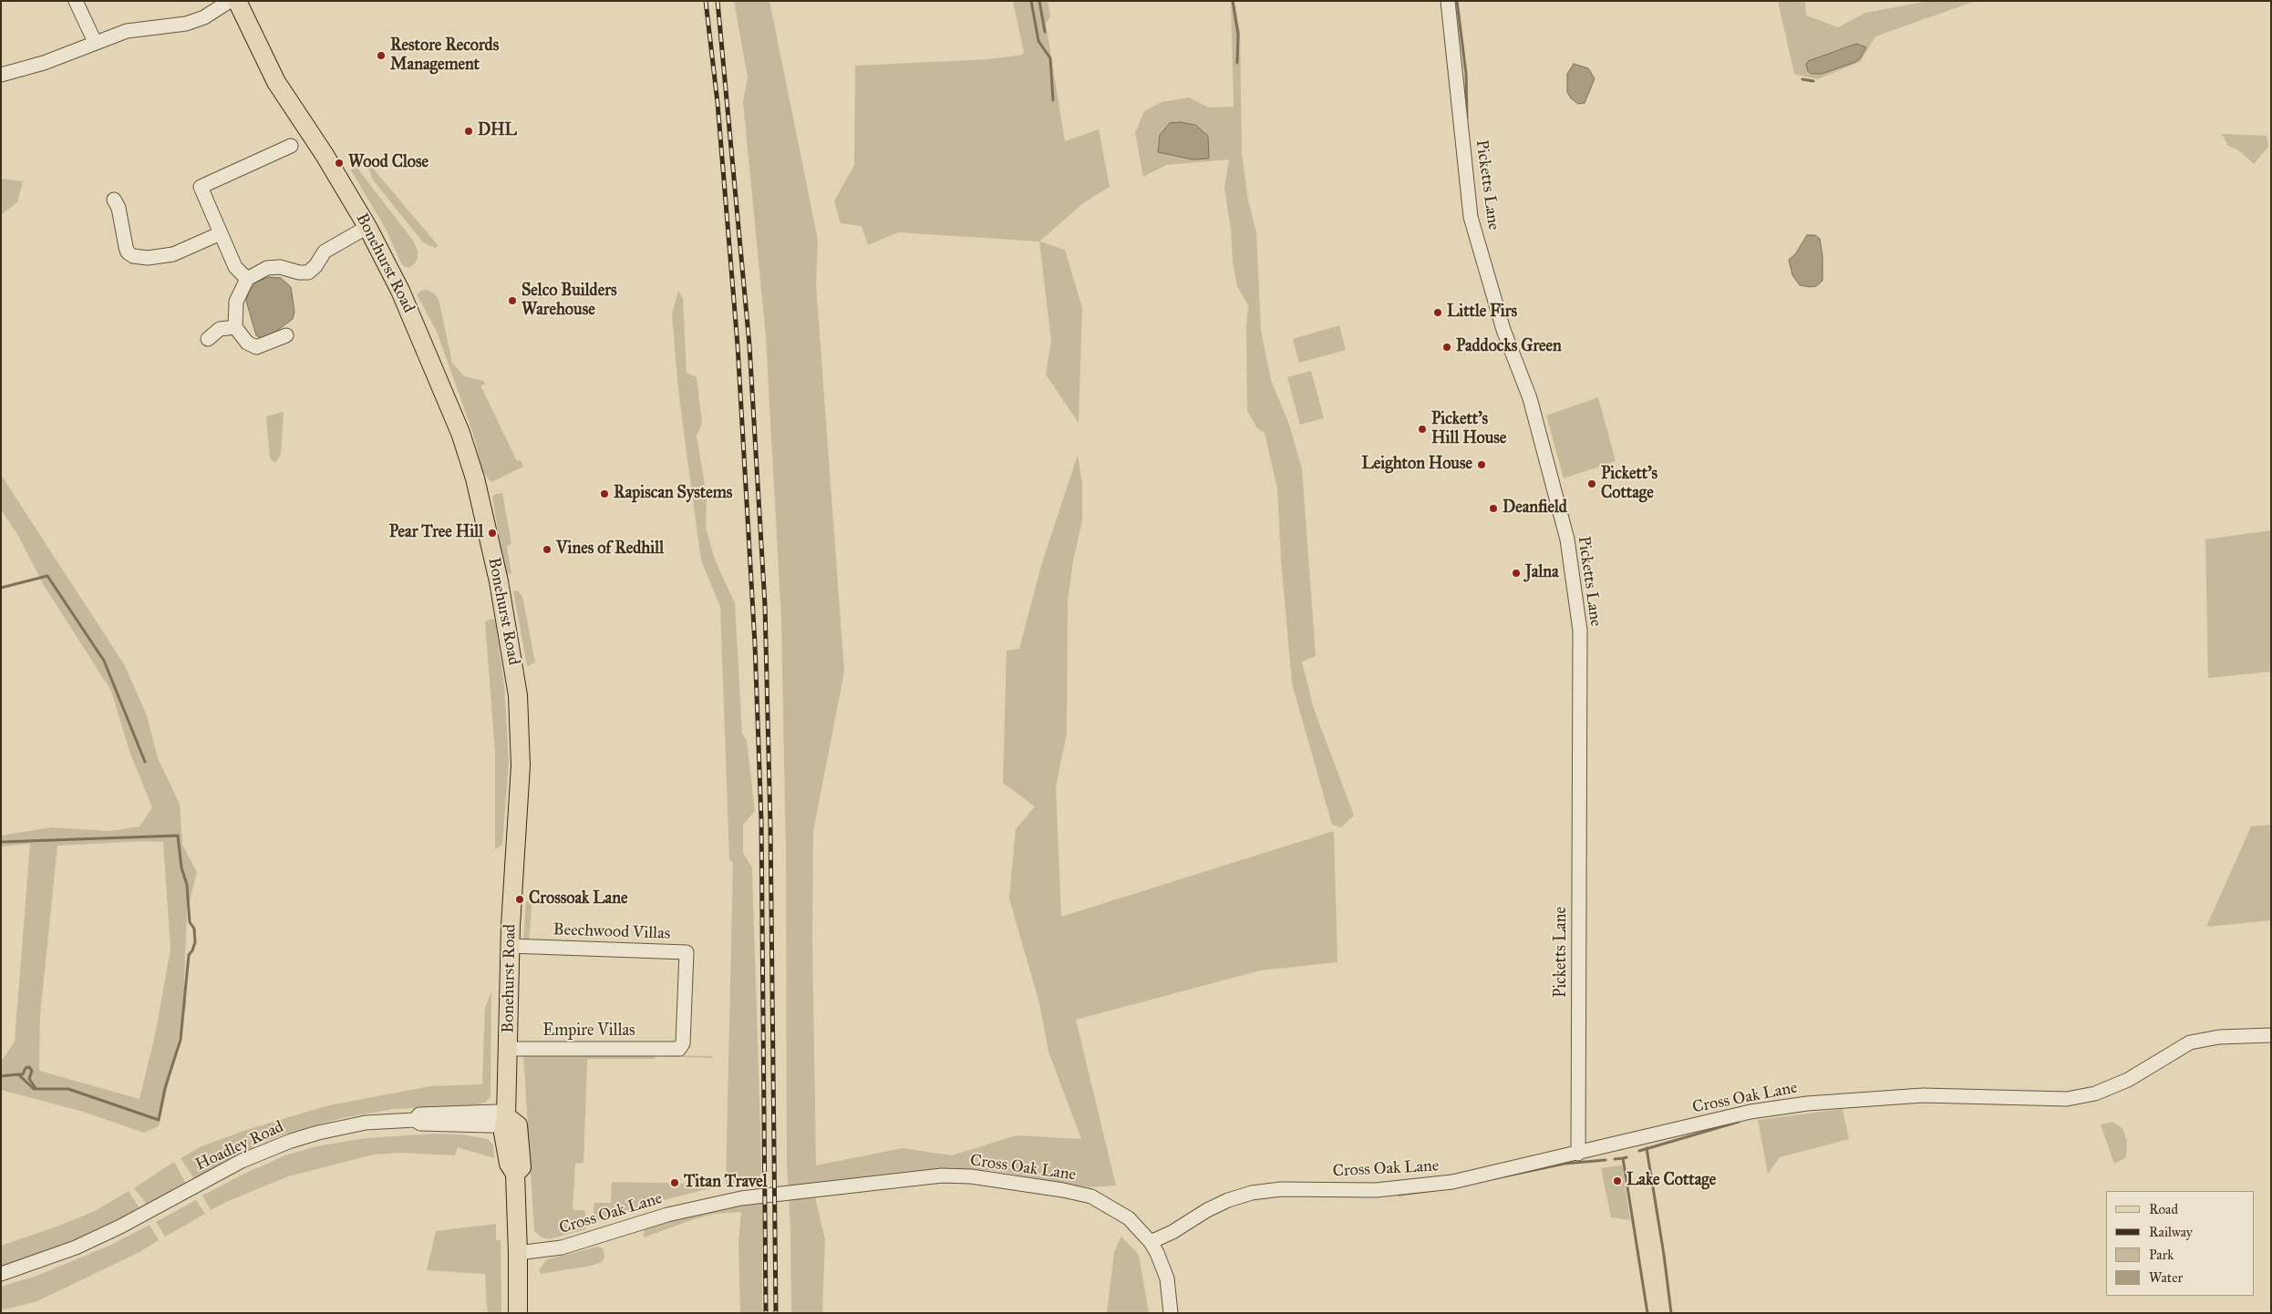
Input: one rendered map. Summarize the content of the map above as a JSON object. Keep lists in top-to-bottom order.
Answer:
{
  "streets": {
    "main road": ["Bonehurst Road"],
    "street": [
      "Picketts Lane",
      "Beechwood Villas",
      "Empire Villas",
      "Cross Oak Lane",
      "Hoadley Road"
    ]
  },
  "crossings": [
    ["Picketts Lane", "Cross Oak Lane"],
    ["Bonehurst Road", "Beechwood Villas"],
    ["Bonehurst Road", "Empire Villas"],
    ["Bonehurst Road", "Cross Oak Lane"],
    ["Bonehurst Road", "Hoadley Road"],
    ["Beechwood Villas", "Empire Villas"]
  ],
  "places": [
    "Restore Records Management",
    "DHL",
    "Wood Close",
    "Selco Builders Warehouse",
    "Little Firs",
    "Paddocks Green",
    "Pickett's Hill House",
    "Leighton House",
    "Pickett's Cottage",
    "Rapiscan Systems",
    "Deanfield",
    "Pear Tree Hill",
    "Vines of Redhill",
    "Jalna",
    "Crossoak Lane",
    "Lake Cottage",
    "Titan Travel"
  ],
  "legend": [
    "Road",
    "Railway",
    "Park",
    "Water"
  ]
}
